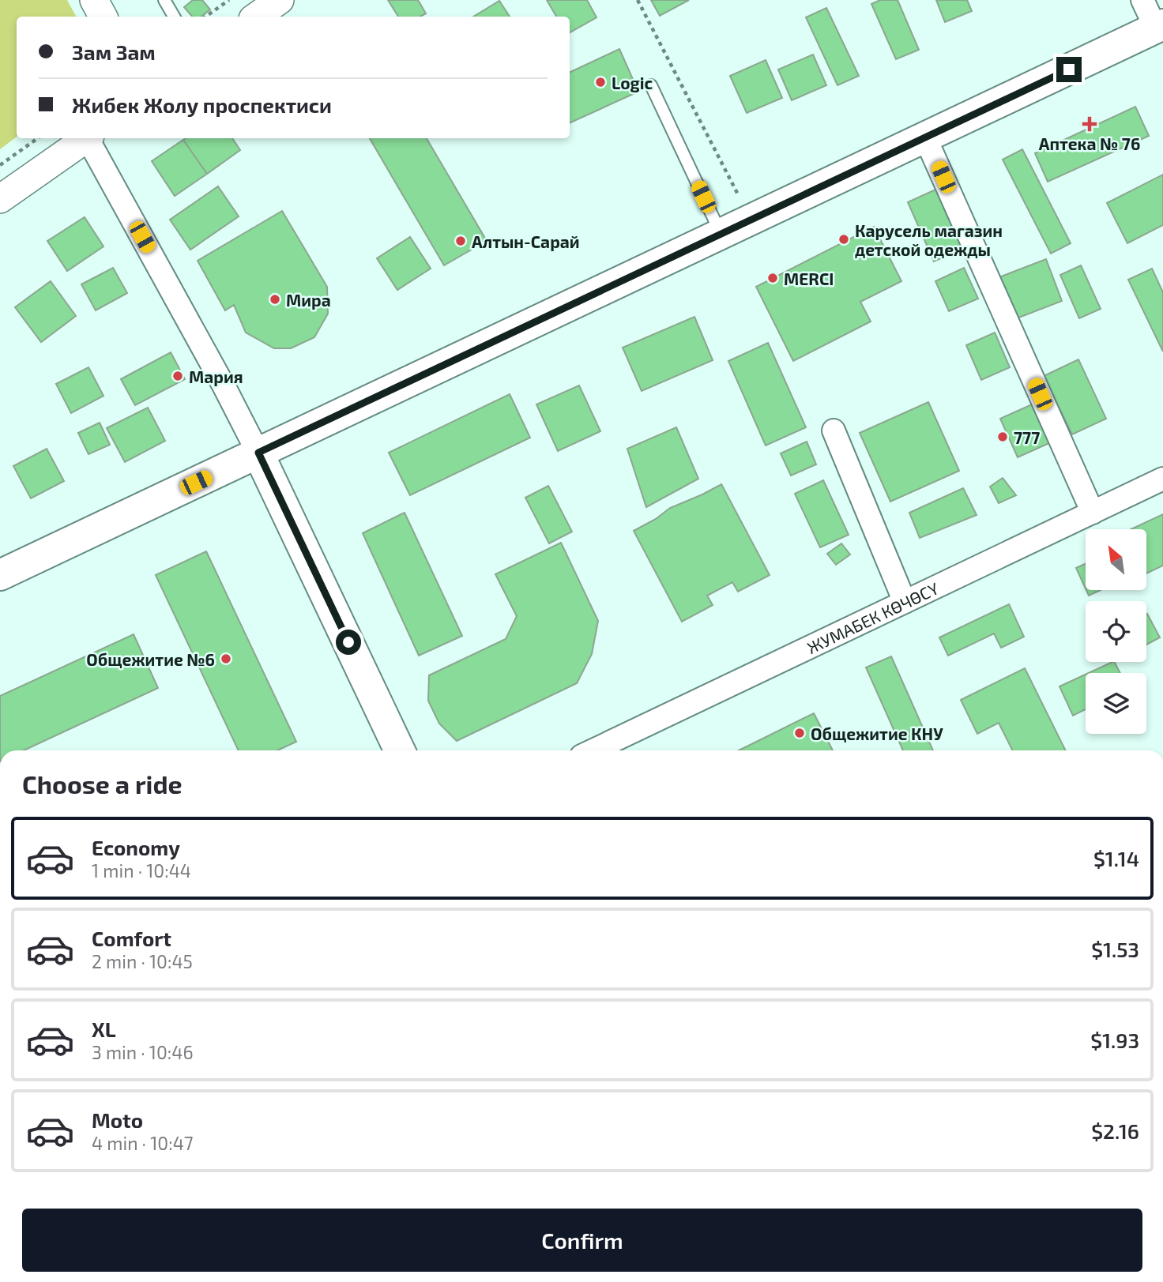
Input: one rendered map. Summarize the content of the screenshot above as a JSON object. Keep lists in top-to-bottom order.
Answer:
{
  "streets": {
    "street": ["ЖУМАБЕК КӨЧӨСҮ"]
  },
  "places": {
    "other": [
      "Logic",
      "Карусель магазин детской одежды",
      "Алтын-Сарай",
      "MERCI",
      "Мира",
      "Мария",
      "777",
      "Общежитие №6",
      "Общежитие КНУ"
    ],
    "health": ["Аптека № 76"]
  },
  "north": "top left",
  "page": {
    "banner": ["Зам Зам", "Жибек Жолу проспектиси"],
    "heading": "Choose a ride",
    "list": [
      {
        "name": "Economy",
        "note": "1 min · 10:44",
        "value": "$1.14"
      },
      {
        "name": "Comfort",
        "note": "2 min · 10:45",
        "value": "$1.53"
      },
      {
        "name": "XL",
        "note": "3 min · 10:46",
        "value": "$1.93"
      },
      {
        "name": "Moto",
        "note": "4 min · 10:47",
        "value": "$2.16"
      }
    ],
    "buttons": "Confirm"
  }
}
